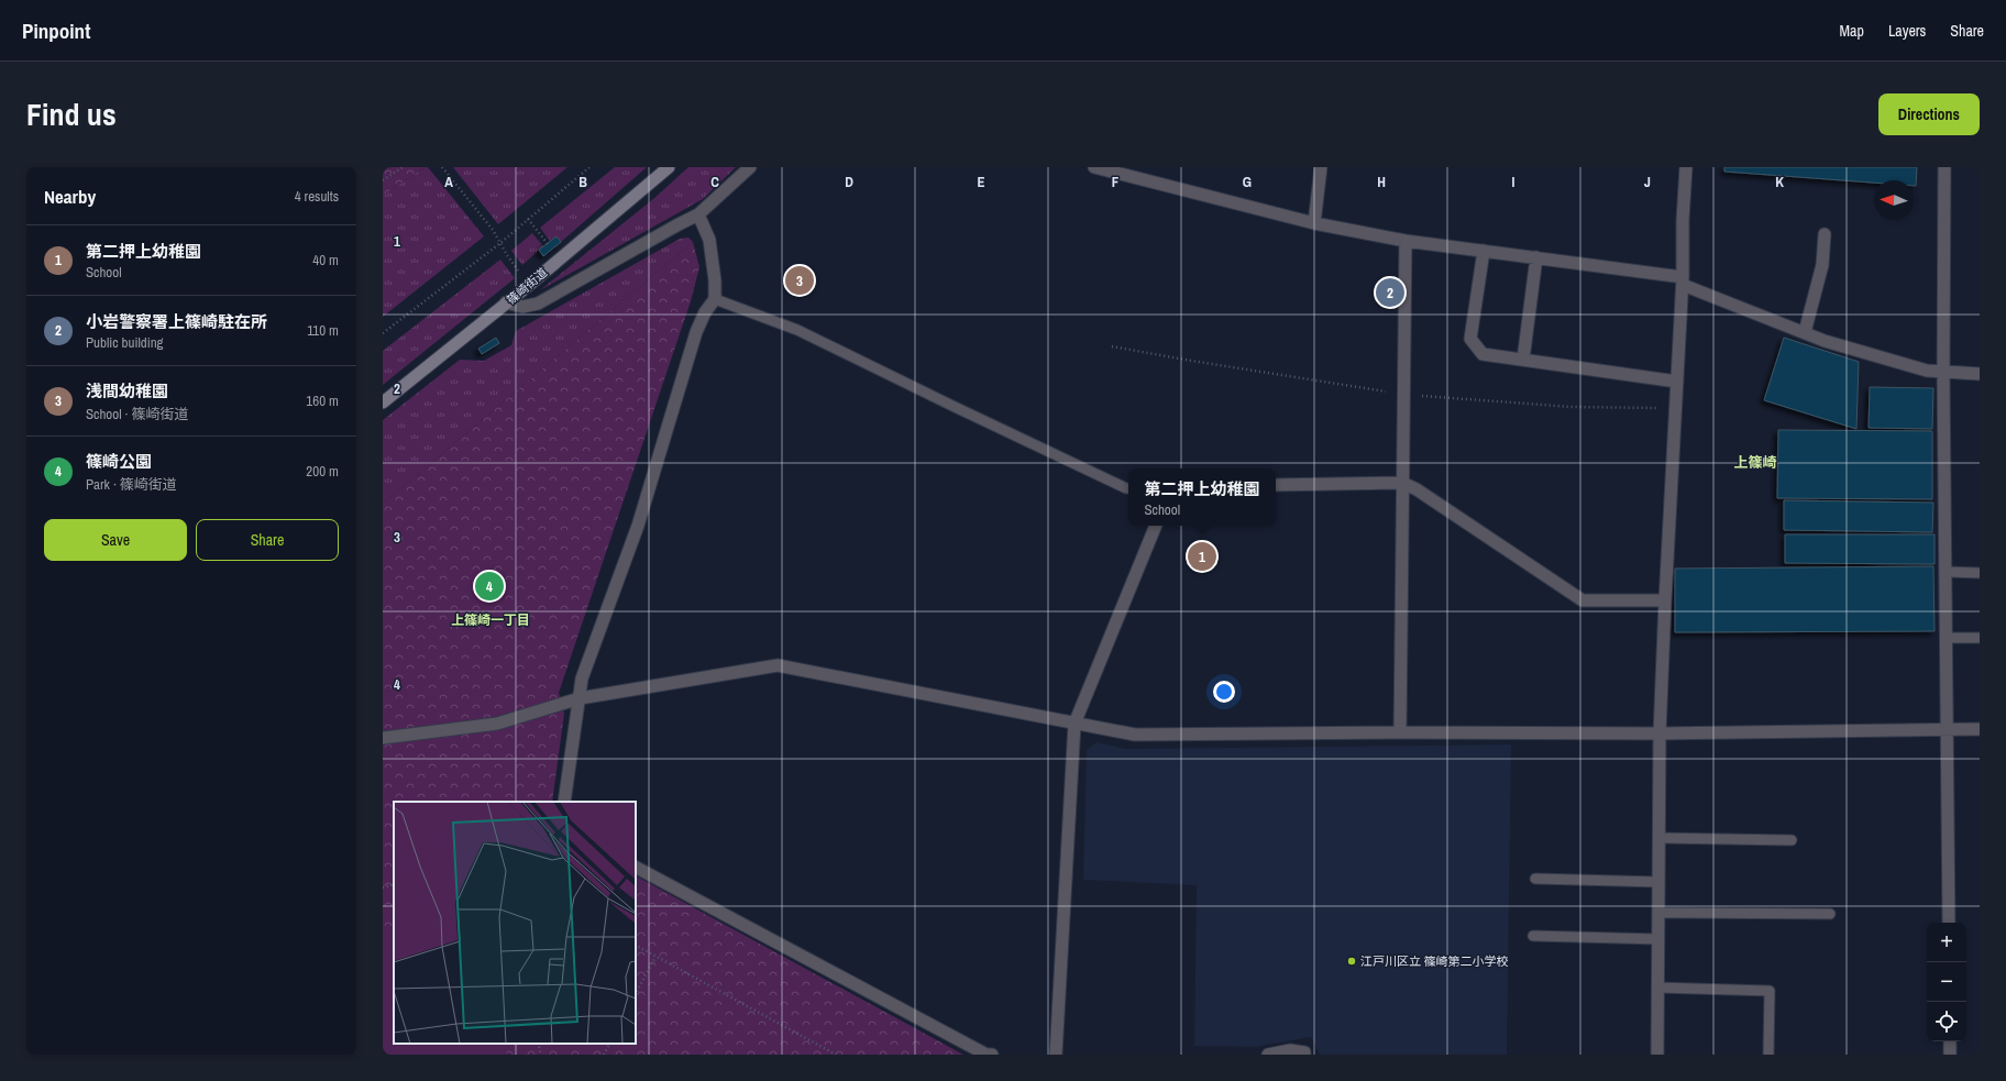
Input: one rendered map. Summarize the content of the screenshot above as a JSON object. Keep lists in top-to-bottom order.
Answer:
{
  "streets": {
    "main road": ["篠崎街道"]
  },
  "districts": ["上篠崎", "上篠崎一丁目"],
  "places": ["江戸川区立 篠崎第二小学校"],
  "north": "left",
  "page": {
    "header": "Pinpoint",
    "nav": ["Map", "Layers", "Share"],
    "title": "Find us",
    "buttons": [
      "Directions",
      ["Save", "Share"]
    ],
    "heading": ["Nearby", "4 results"],
    "list": [
      {
        "mark": "1",
        "name": "第二押上幼稚園",
        "note": "School",
        "value": "40 m"
      },
      {
        "mark": "2",
        "name": "小岩警察署上篠崎駐在所",
        "note": "Public building",
        "value": "110 m"
      },
      {
        "mark": "3",
        "name": "浅間幼稚園",
        "note": "School · 篠崎街道",
        "value": "160 m"
      },
      {
        "mark": "4",
        "name": "篠崎公園",
        "note": "Park · 篠崎街道",
        "value": "200 m"
      }
    ],
    "pins": [
      "3",
      "2",
      "1",
      "4"
    ],
    "popup": ["第二押上幼稚園", "School"],
    "map_buttons": ["+", "−"]
  },
  "grid": {
    "columns": [
      "A",
      "B",
      "C",
      "D",
      "E",
      "F",
      "G",
      "H",
      "I",
      "J",
      "K"
    ],
    "rows": [
      "1",
      "2",
      "3",
      "4"
    ]
  }
}
